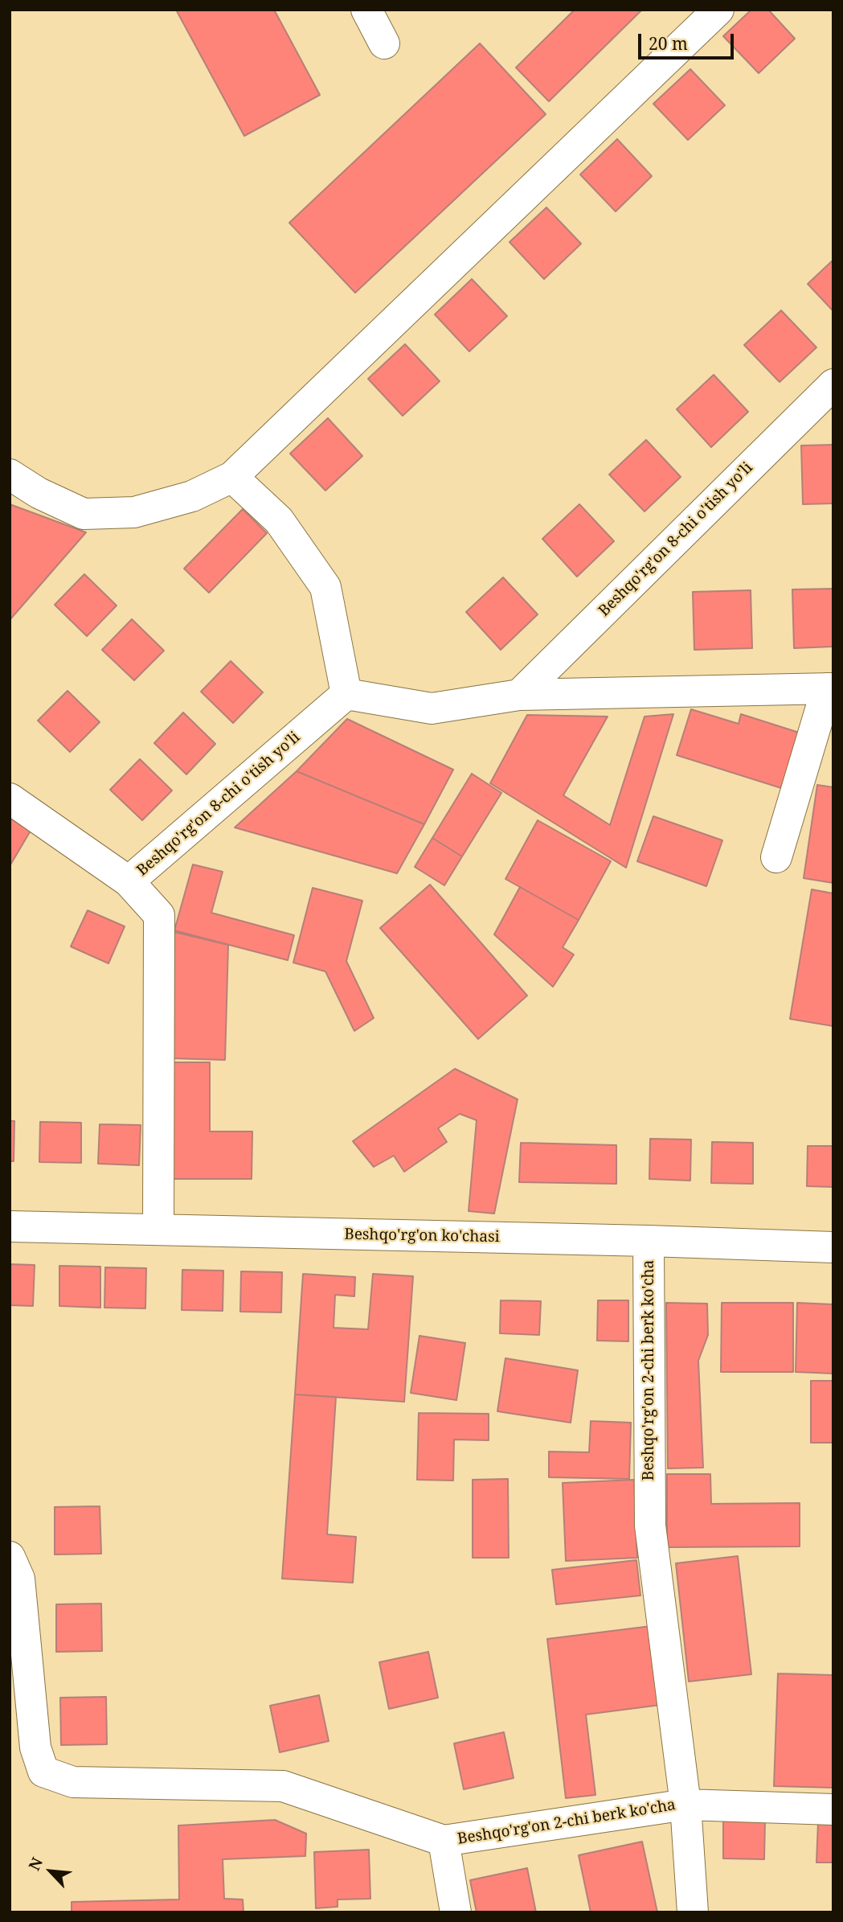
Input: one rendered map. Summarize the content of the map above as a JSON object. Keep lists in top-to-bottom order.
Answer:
{
  "streets": {
    "street": ["Beshqo'rg'on 8-chi o'tish yo'li", "Beshqo'rg'on ko'chasi", "Beshqo'rg'on 2-chi berk ko'cha"]
  },
  "crossings": [
    ["Beshqo'rg'on 8-chi o'tish yo'li", "Beshqo'rg'on ko'chasi"],
    ["Beshqo'rg'on ko'chasi", "Beshqo'rg'on 2-chi berk ko'cha"]
  ],
  "scale_bar": "20 m",
  "north": "top left"
}
